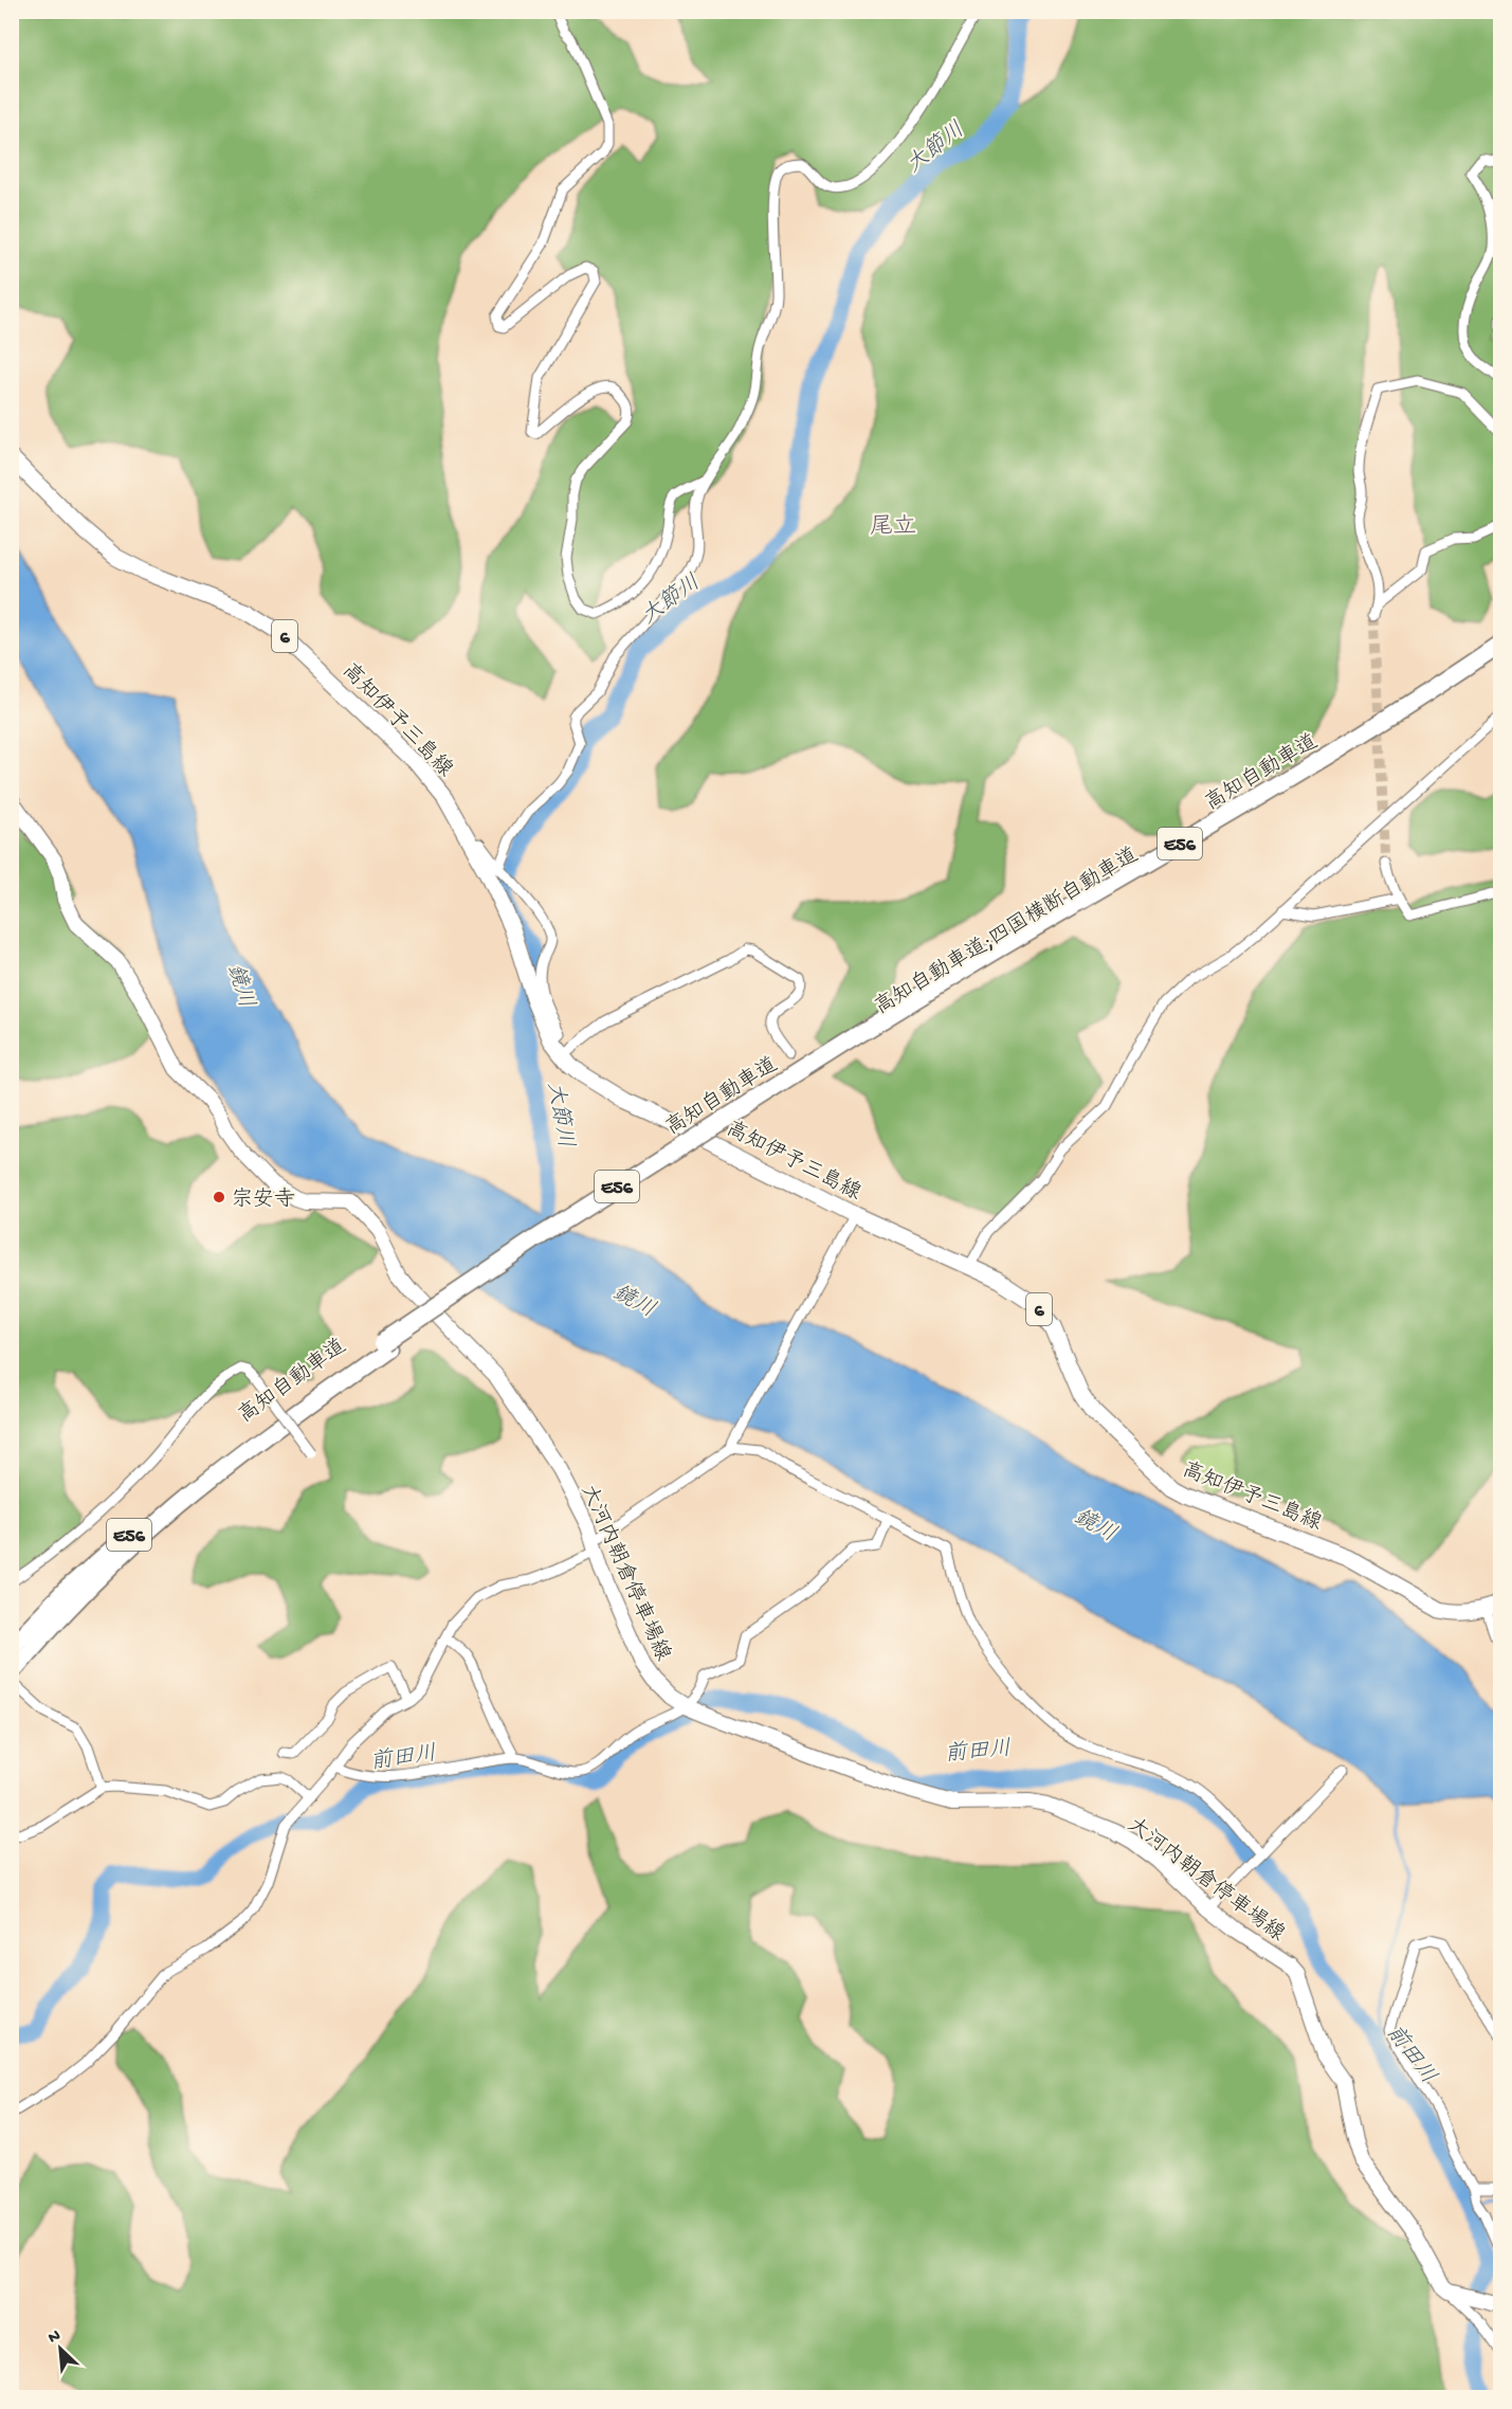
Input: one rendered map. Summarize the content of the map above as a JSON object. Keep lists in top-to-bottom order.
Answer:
{
  "streets": {
    "highway": ["高知自動車道", "E56", "高知自動車道;四国横断自動車道"],
    "main road": ["6", "高知伊予三島線", "大河内朝倉停車場線"]
  },
  "crossings": [
    ["高知自動車道", "高知自動車道;四国横断自動車道"]
  ],
  "districts": ["尾立"],
  "water": ["大節川", "鏡川", "前田川"],
  "places": ["宗安寺"],
  "north": "top left"
}
